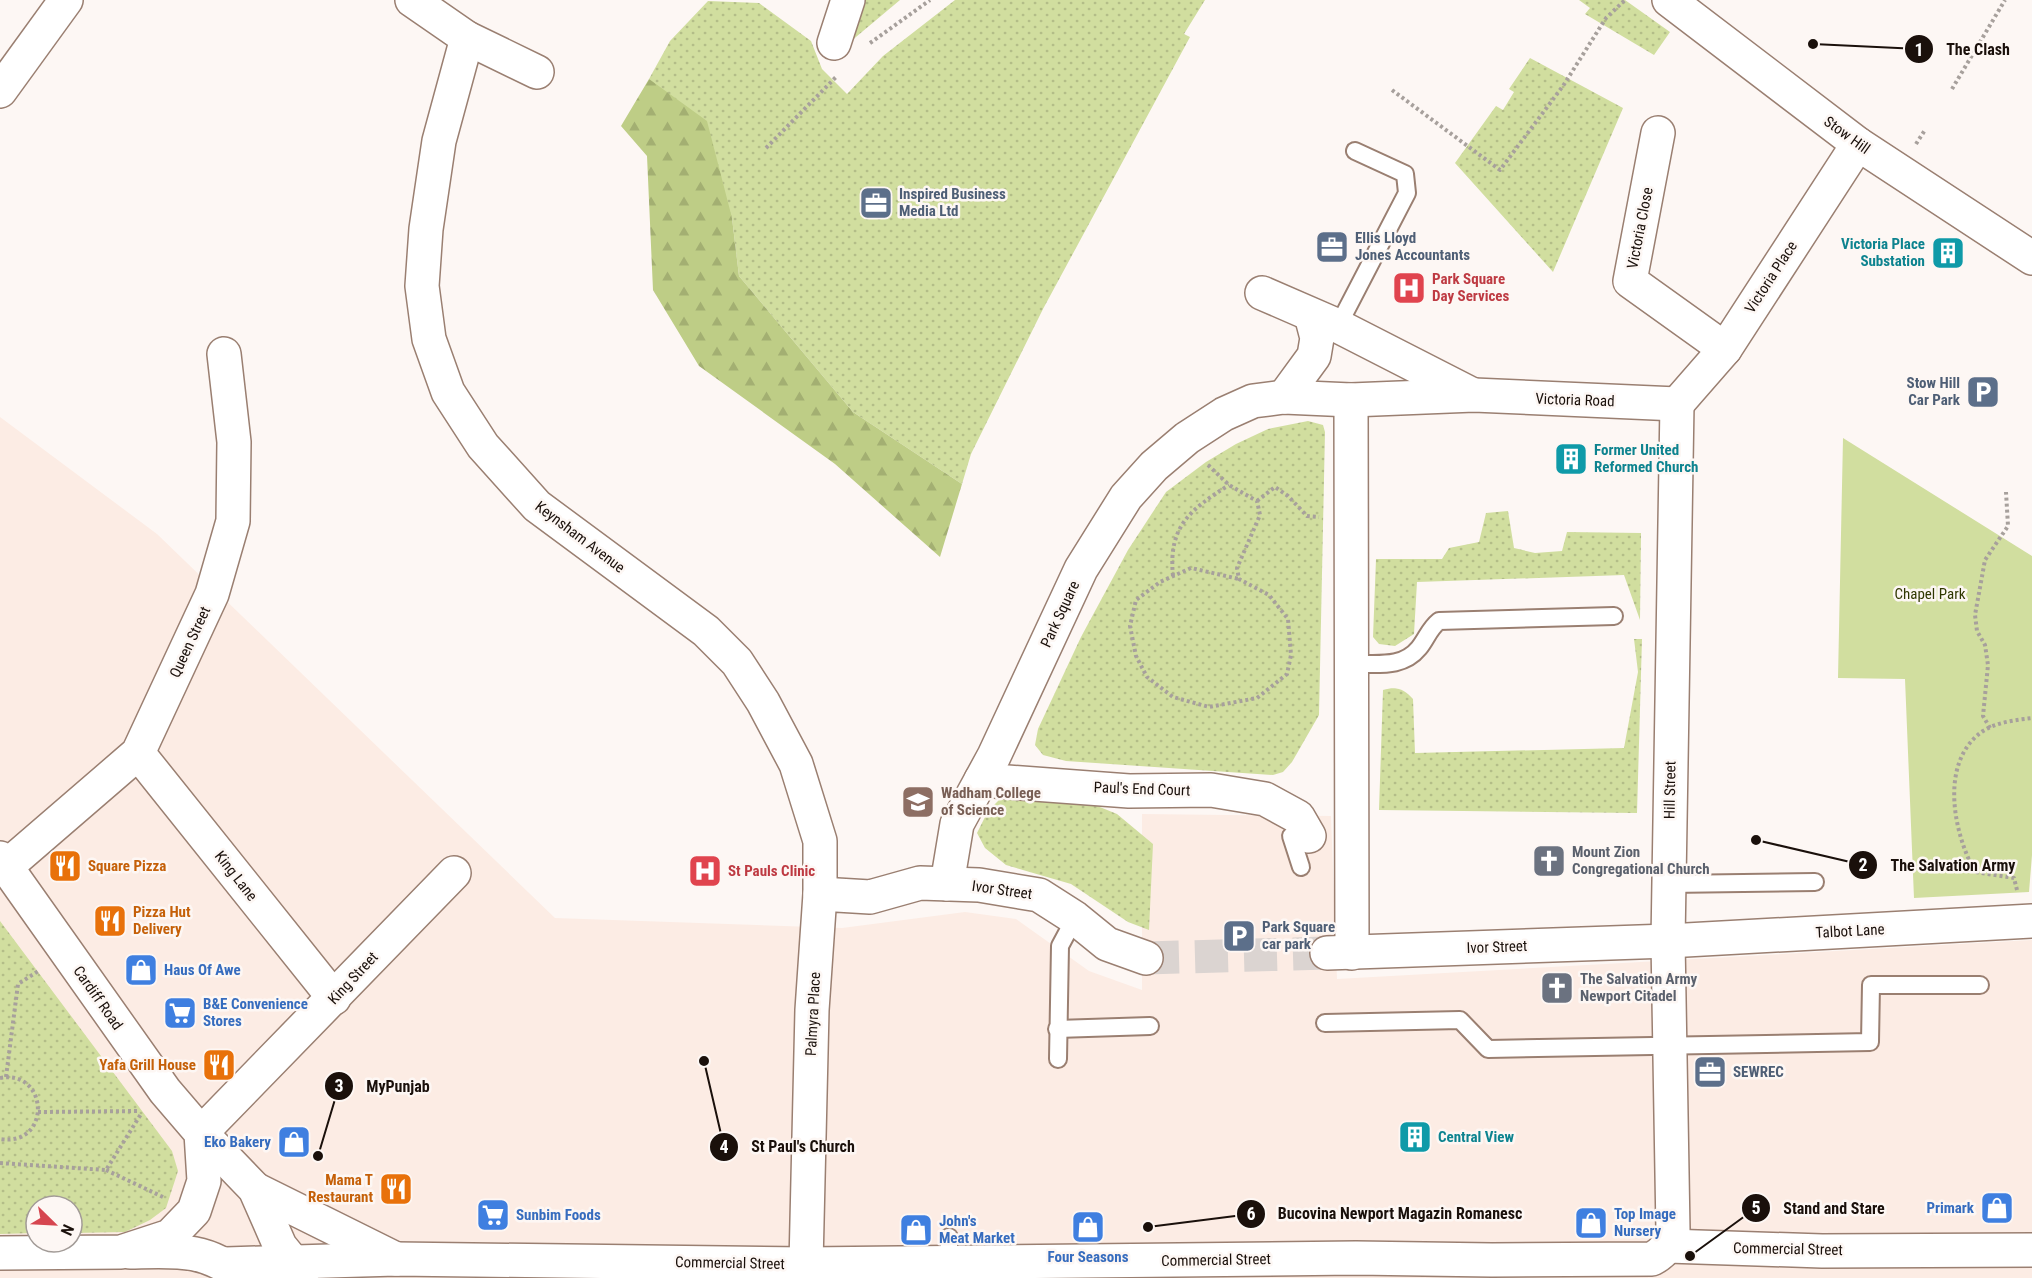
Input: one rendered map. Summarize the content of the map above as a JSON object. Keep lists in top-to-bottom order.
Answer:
{
  "streets": {
    "street": [
      "Stow Hill",
      "Victoria Close",
      "Victoria Place",
      "Victoria Road",
      "Keynsham Avenue",
      "Park Square",
      "Queen Street",
      "Paul's End Court",
      "Hill Street",
      "King Lane",
      "Ivor Street",
      "Talbot Lane",
      "King Street",
      "Cardiff Road",
      "Palmyra Place",
      "Commercial Street"
    ]
  },
  "crossings": [
    ["Stow Hill", "Victoria Place"],
    ["Victoria Close", "Victoria Place"],
    ["Victoria Place", "Victoria Road"],
    ["Victoria Place", "Hill Street"],
    ["Victoria Road", "Park Square"],
    ["Victoria Road", "Hill Street"],
    ["Keynsham Avenue", "Palmyra Place"],
    ["Park Square", "Paul's End Court"],
    ["Park Square", "Ivor Street"],
    ["Queen Street", "King Lane"],
    ["Queen Street", "Cardiff Road"],
    ["Hill Street", "Ivor Street"],
    ["Hill Street", "Talbot Lane"],
    ["Hill Street", "Commercial Street"],
    ["King Lane", "King Street"],
    ["Ivor Street", "Talbot Lane"],
    ["King Street", "Cardiff Road"],
    ["Cardiff Road", "Commercial Street"],
    ["Palmyra Place", "Commercial Street"]
  ],
  "parks": ["Chapel Park"],
  "places": {
    "other": [
      "The Clash",
      "The Salvation Army",
      "St Paul's Church",
      "MyPunjab",
      "Bucovina Newport Magazin Romanesc",
      "Stand and Stare"
    ],
    "office": ["Inspired Business Media Ltd", "Ellis Lloyd Jones Accountants", "SEWREC"],
    "building": ["Victoria Place Substation", "Former United Reformed Church", "Central View"],
    "hospital": ["Park Square Day Services", "St Pauls Clinic"],
    "parking": ["Stow Hill Car Park", "Park Square car park"],
    "school or university": ["Wadham College of Science"],
    "church": ["Mount Zion Congregational Church", "The Salvation Army Newport Citadel"],
    "restaurant": [
      "Square Pizza",
      "Pizza Hut Delivery",
      "Yafa Grill House",
      "Mama T Restaurant"
    ],
    "shop": [
      "Haus Of Awe",
      "Eko Bakery",
      "Primark",
      "Top Image Nursery",
      "Four Seasons",
      "John's Meat Market"
    ],
    "supermarket": ["B&E Convenience Stores", "Sunbim Foods"]
  },
  "north": "bottom right"
}
